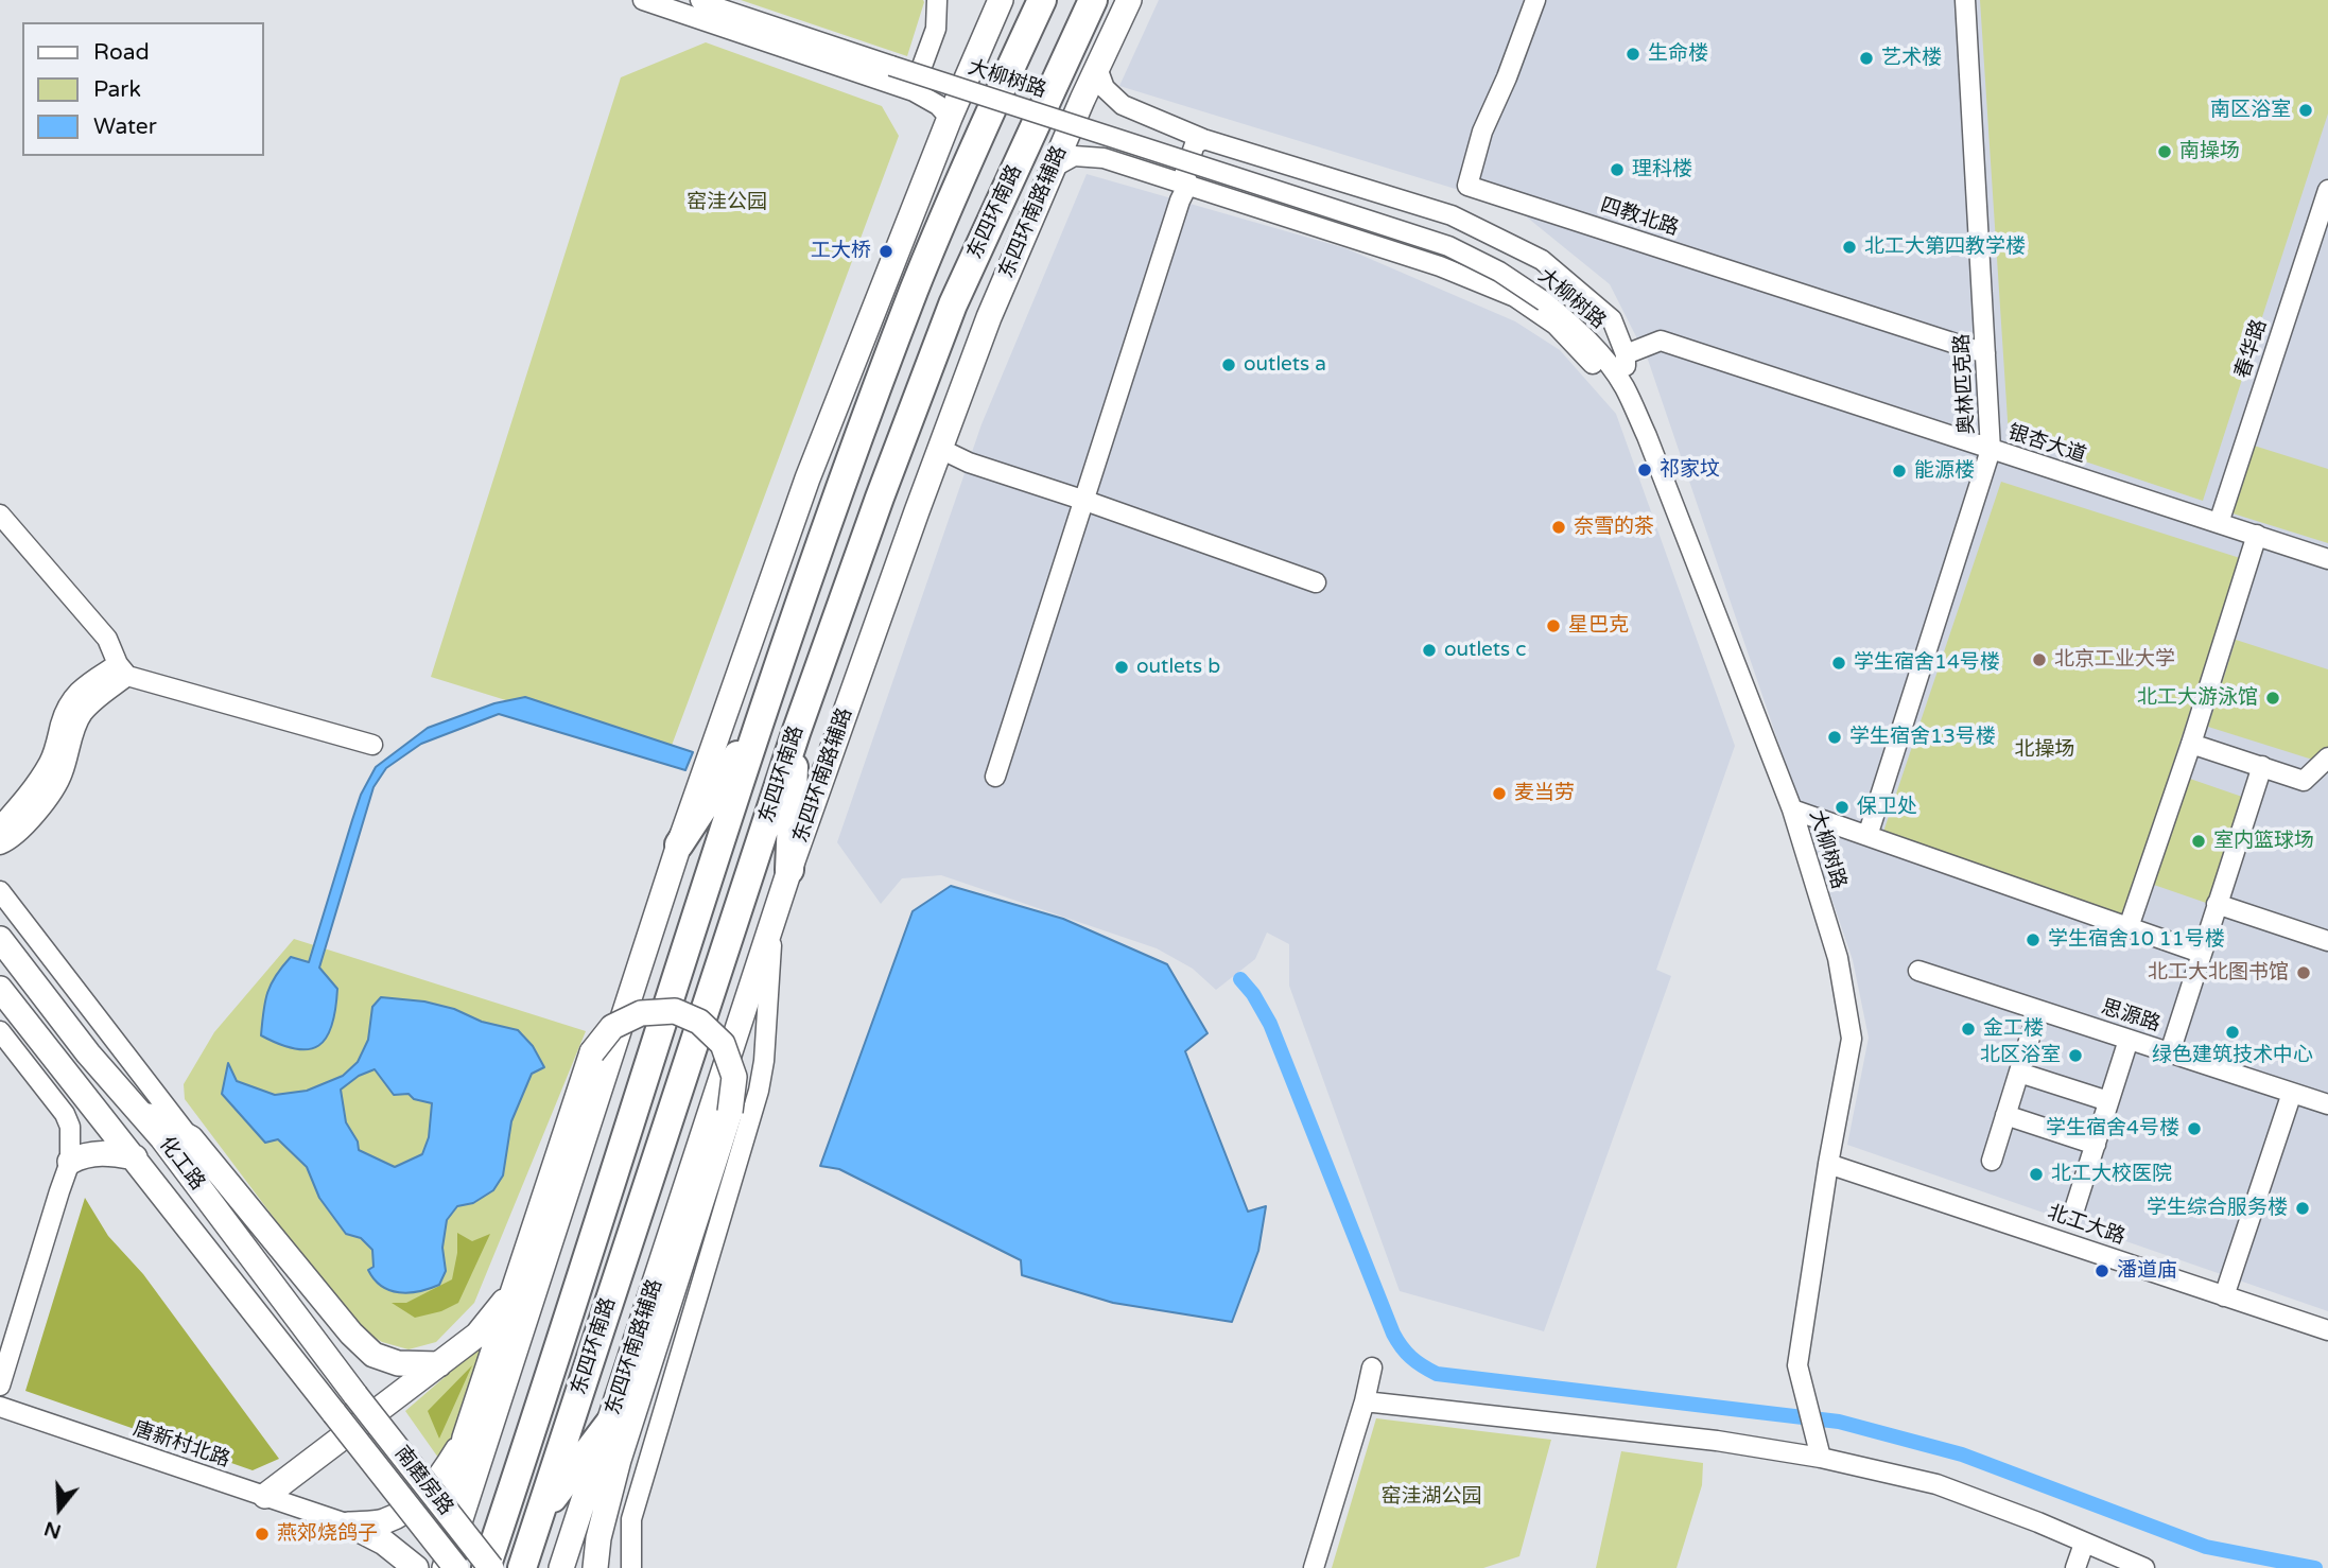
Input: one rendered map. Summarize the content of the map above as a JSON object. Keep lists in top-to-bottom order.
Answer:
{
  "streets": {
    "highway": ["东四环南路"],
    "main road": ["东四环南路辅路", "化工路", "南磨房路"],
    "street": [
      "大柳树路",
      "四教北路",
      "春华路",
      "奥林匹克路",
      "银杏大道",
      "思源路",
      "北工大路",
      "唐新村北路"
    ]
  },
  "crossings": [
    ["大柳树路", "北工大路"],
    ["东四环南路", "南磨房路"],
    ["四教北路", "奥林匹克路"],
    ["春华路", "银杏大道"],
    ["奥林匹克路", "银杏大道"],
    ["化工路", "南磨房路"]
  ],
  "parks": ["窑洼公园", "北操场", "窑洼湖公园"],
  "places": [
    "生命楼",
    "艺术楼",
    "南区浴室",
    "南操场",
    "理科楼",
    "北工大第四教学楼",
    "工大桥",
    "outlets a",
    "祁家坟",
    "能源楼",
    "奈雪的茶",
    "星巴克",
    "outlets c",
    "北京工业大学",
    "学生宿舍14号楼",
    "outlets b",
    "北工大游泳馆",
    "学生宿舍13号楼",
    "麦当劳",
    "保卫处",
    "室内篮球场",
    "学生宿舍10 11号楼",
    "北工大北图书馆",
    "金工楼",
    "绿色建筑技术中心",
    "北区浴室",
    "学生宿舍4号楼",
    "北工大校医院",
    "学生综合服务楼",
    "潘道庙",
    "燕郊烧鸽子"
  ],
  "legend": ["Road", "Park", "Water"],
  "north": "bottom"
}
